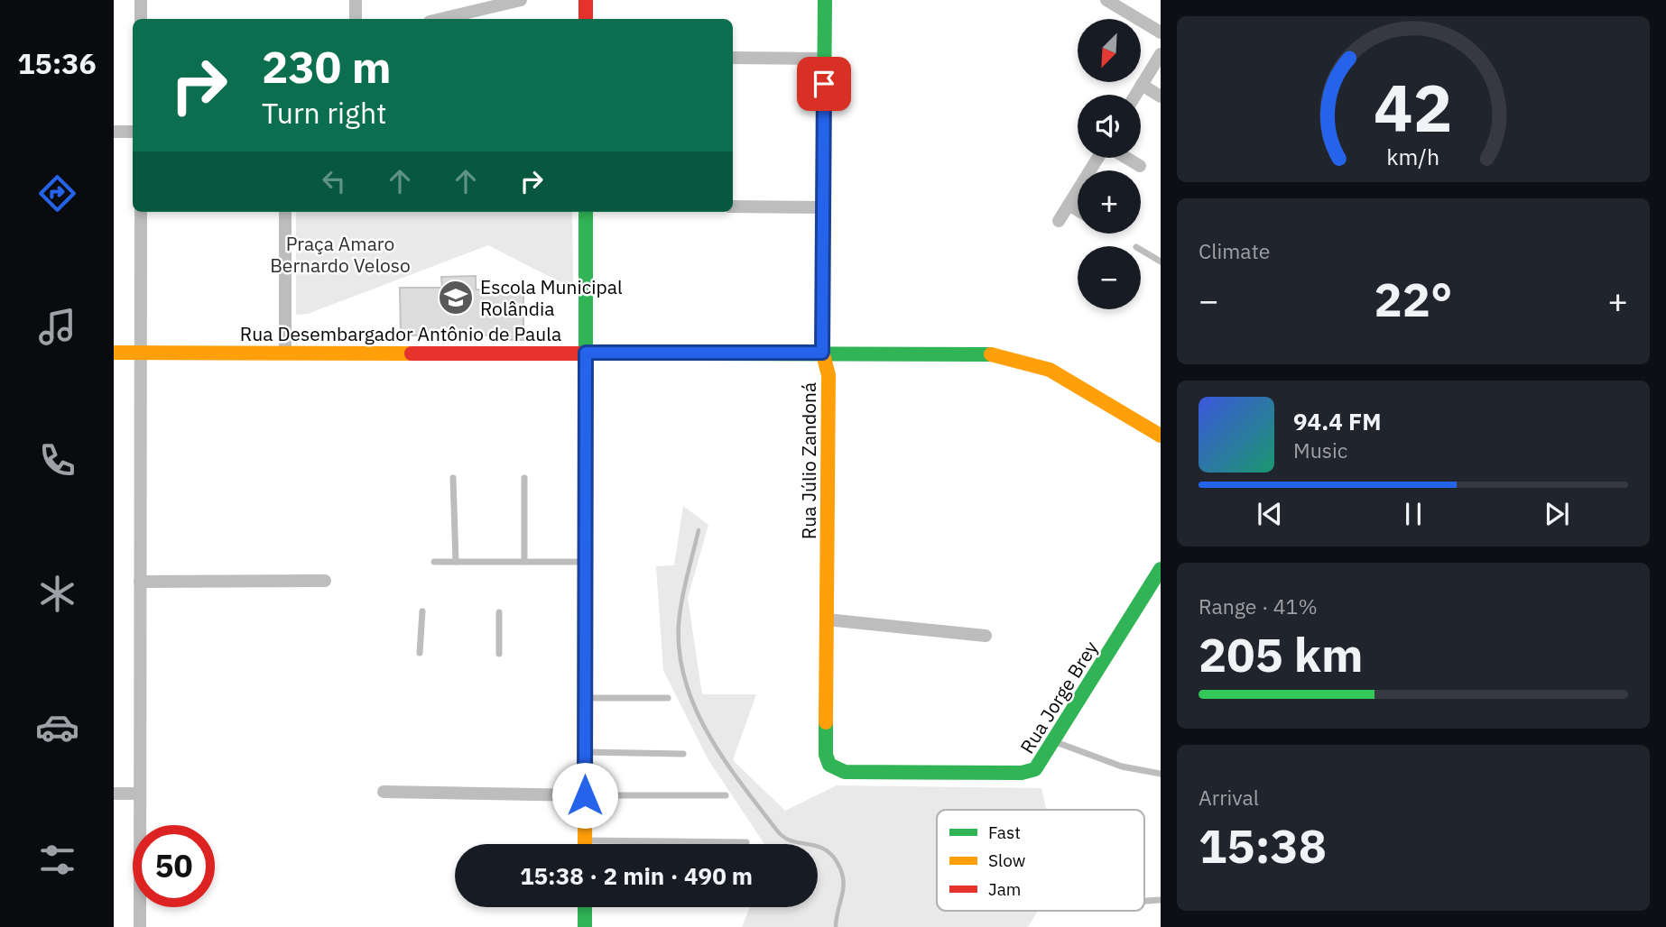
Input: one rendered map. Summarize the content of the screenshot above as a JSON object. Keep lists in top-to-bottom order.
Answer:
{
  "streets": {
    "main road": ["Rua Desembargador Antônio de Paula", "Rua Júlio Zandoná", "Rua Jorge Brey"]
  },
  "crossings": [
    ["Rua Desembargador Antônio de Paula", "Rua Júlio Zandoná"],
    ["Rua Júlio Zandoná", "Rua Jorge Brey"]
  ],
  "parks": ["Praça Amaro Bernardo Veloso"],
  "places": {
    "school or university": ["Escola Municipal Rolândia"]
  },
  "legend": ["Fast", "Slow", "Jam"],
  "north": "bottom left",
  "page": {
    "tabs": "15:36",
    "map_buttons": ["+", "−"],
    "turn": ["230 m", "Turn right"],
    "tile": [
      "Climate",
      ["Range · 41%", "205 km"],
      ["Arrival", "15:38"]
    ],
    "heat": ["−", "22°", "+"],
    "song": ["94.4 FM", "Music"],
    "limit": "50",
    "trip": "15:38 · 2 min · 490 m",
    "gauge": ["42", "km/h"]
  }
}
